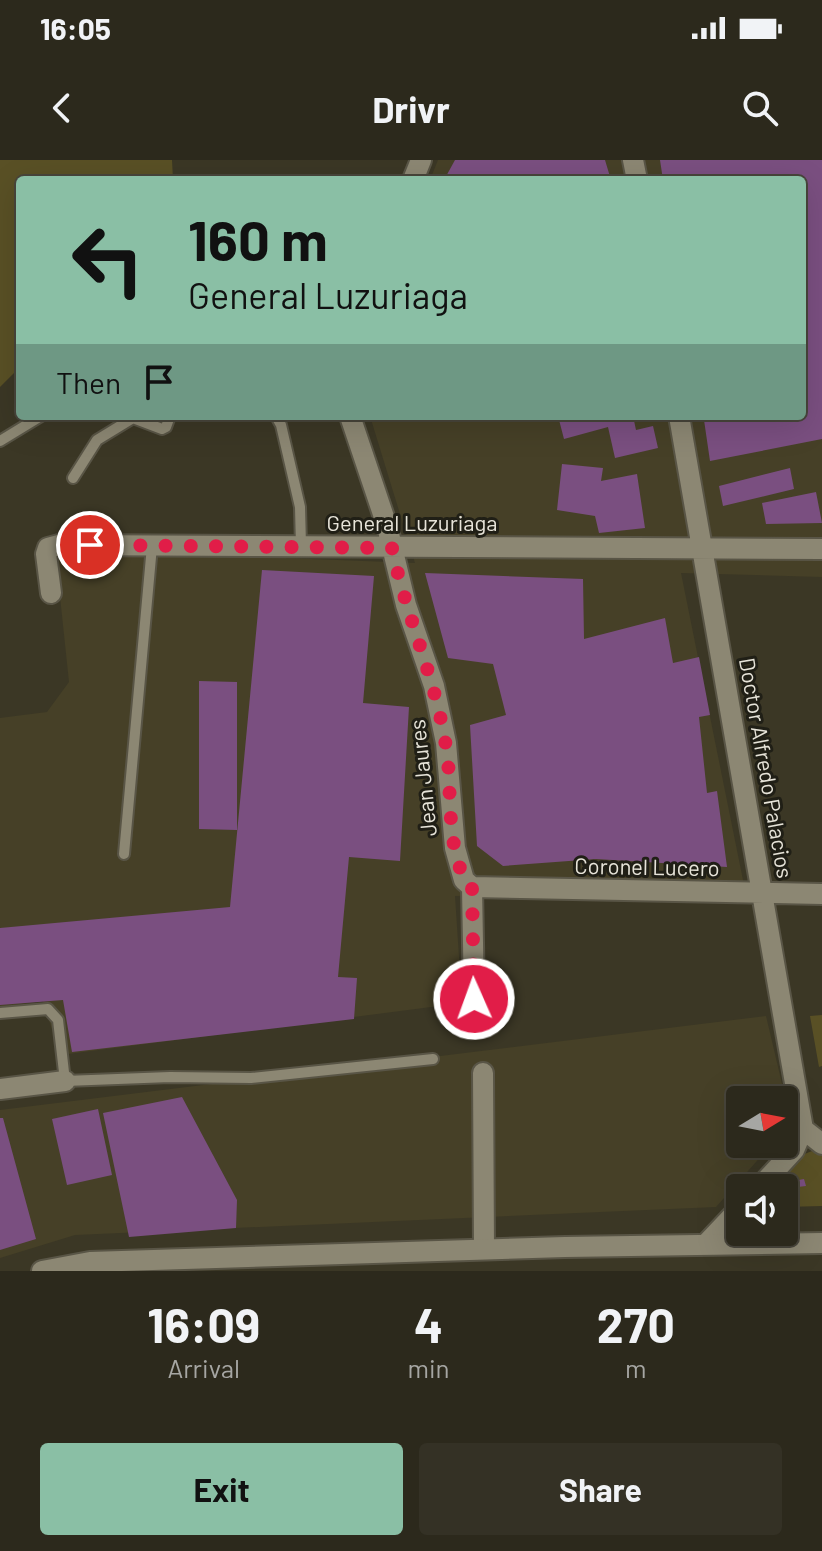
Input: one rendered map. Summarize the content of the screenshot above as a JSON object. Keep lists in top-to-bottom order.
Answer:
{
  "streets": {
    "street": [
      "General Luzuriaga",
      "Doctor Alfredo Palacios",
      "Jean Jaures",
      "Coronel Lucero"
    ]
  },
  "crossings": [
    ["General Luzuriaga", "Doctor Alfredo Palacios"],
    ["General Luzuriaga", "Jean Jaures"],
    ["Doctor Alfredo Palacios", "Coronel Lucero"],
    ["Jean Jaures", "Coronel Lucero"]
  ],
  "north": "right",
  "page": {
    "status": "16:05",
    "header": "Drivr",
    "turn": ["160 m", "General Luzuriaga"],
    "then": "Then",
    "eta": [
      "16:09",
      "Arrival",
      "4",
      "min",
      "270",
      "m"
    ],
    "buttons": ["Exit", "Share"]
  }
}
